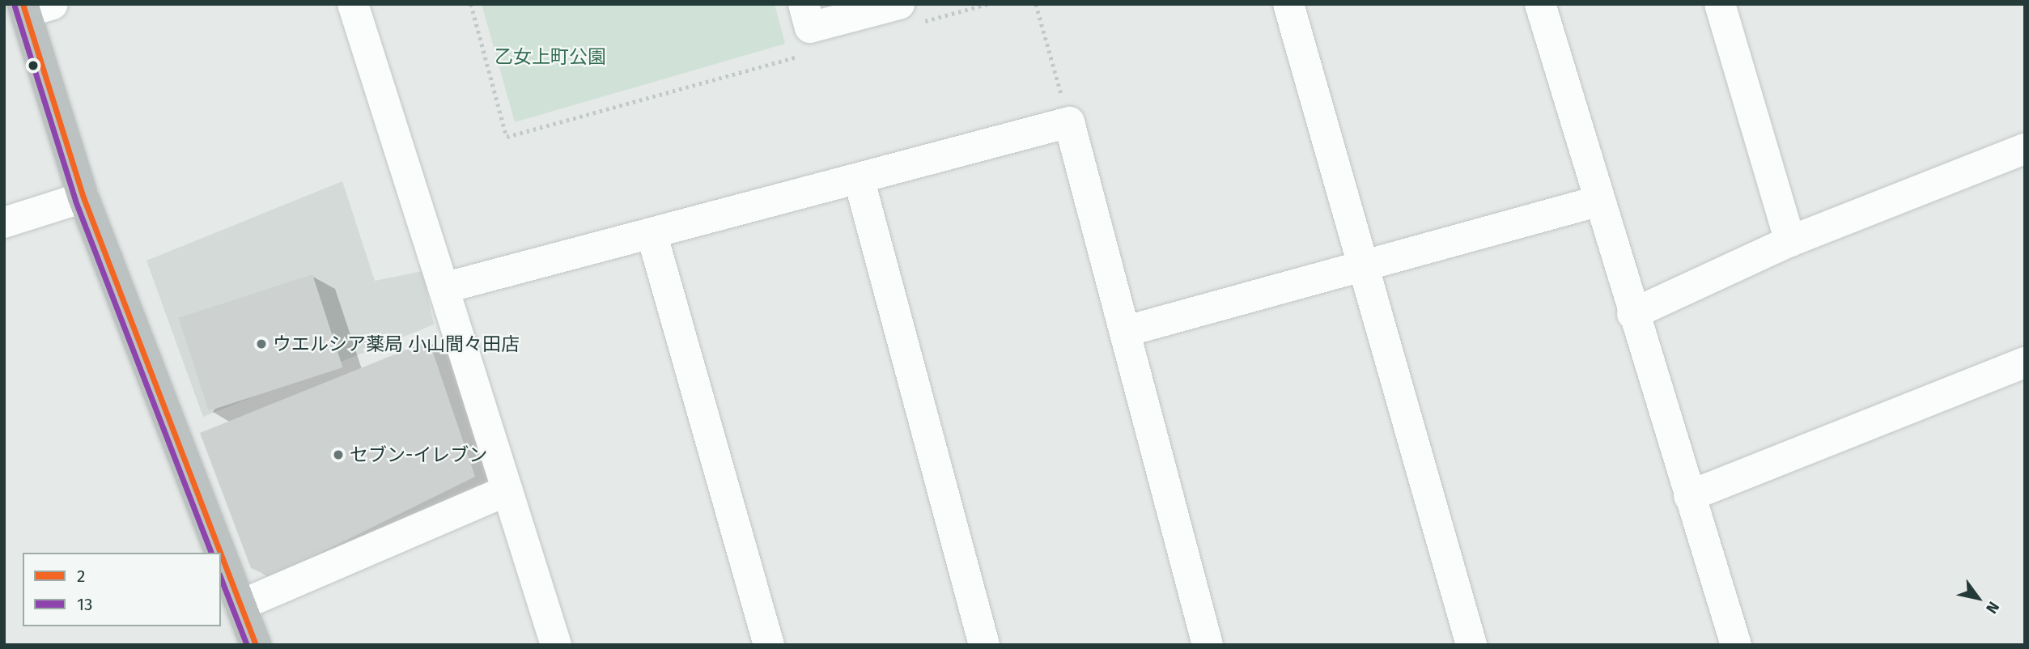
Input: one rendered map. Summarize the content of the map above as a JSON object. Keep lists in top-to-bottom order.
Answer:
{
  "parks": ["乙女上町公園"],
  "places": ["ウエルシア薬局 小山間々田店", "セブン-イレブン"],
  "lines": ["transit line 2", "transit line 13"],
  "legend": ["2", "13"],
  "north": "bottom right"
}
